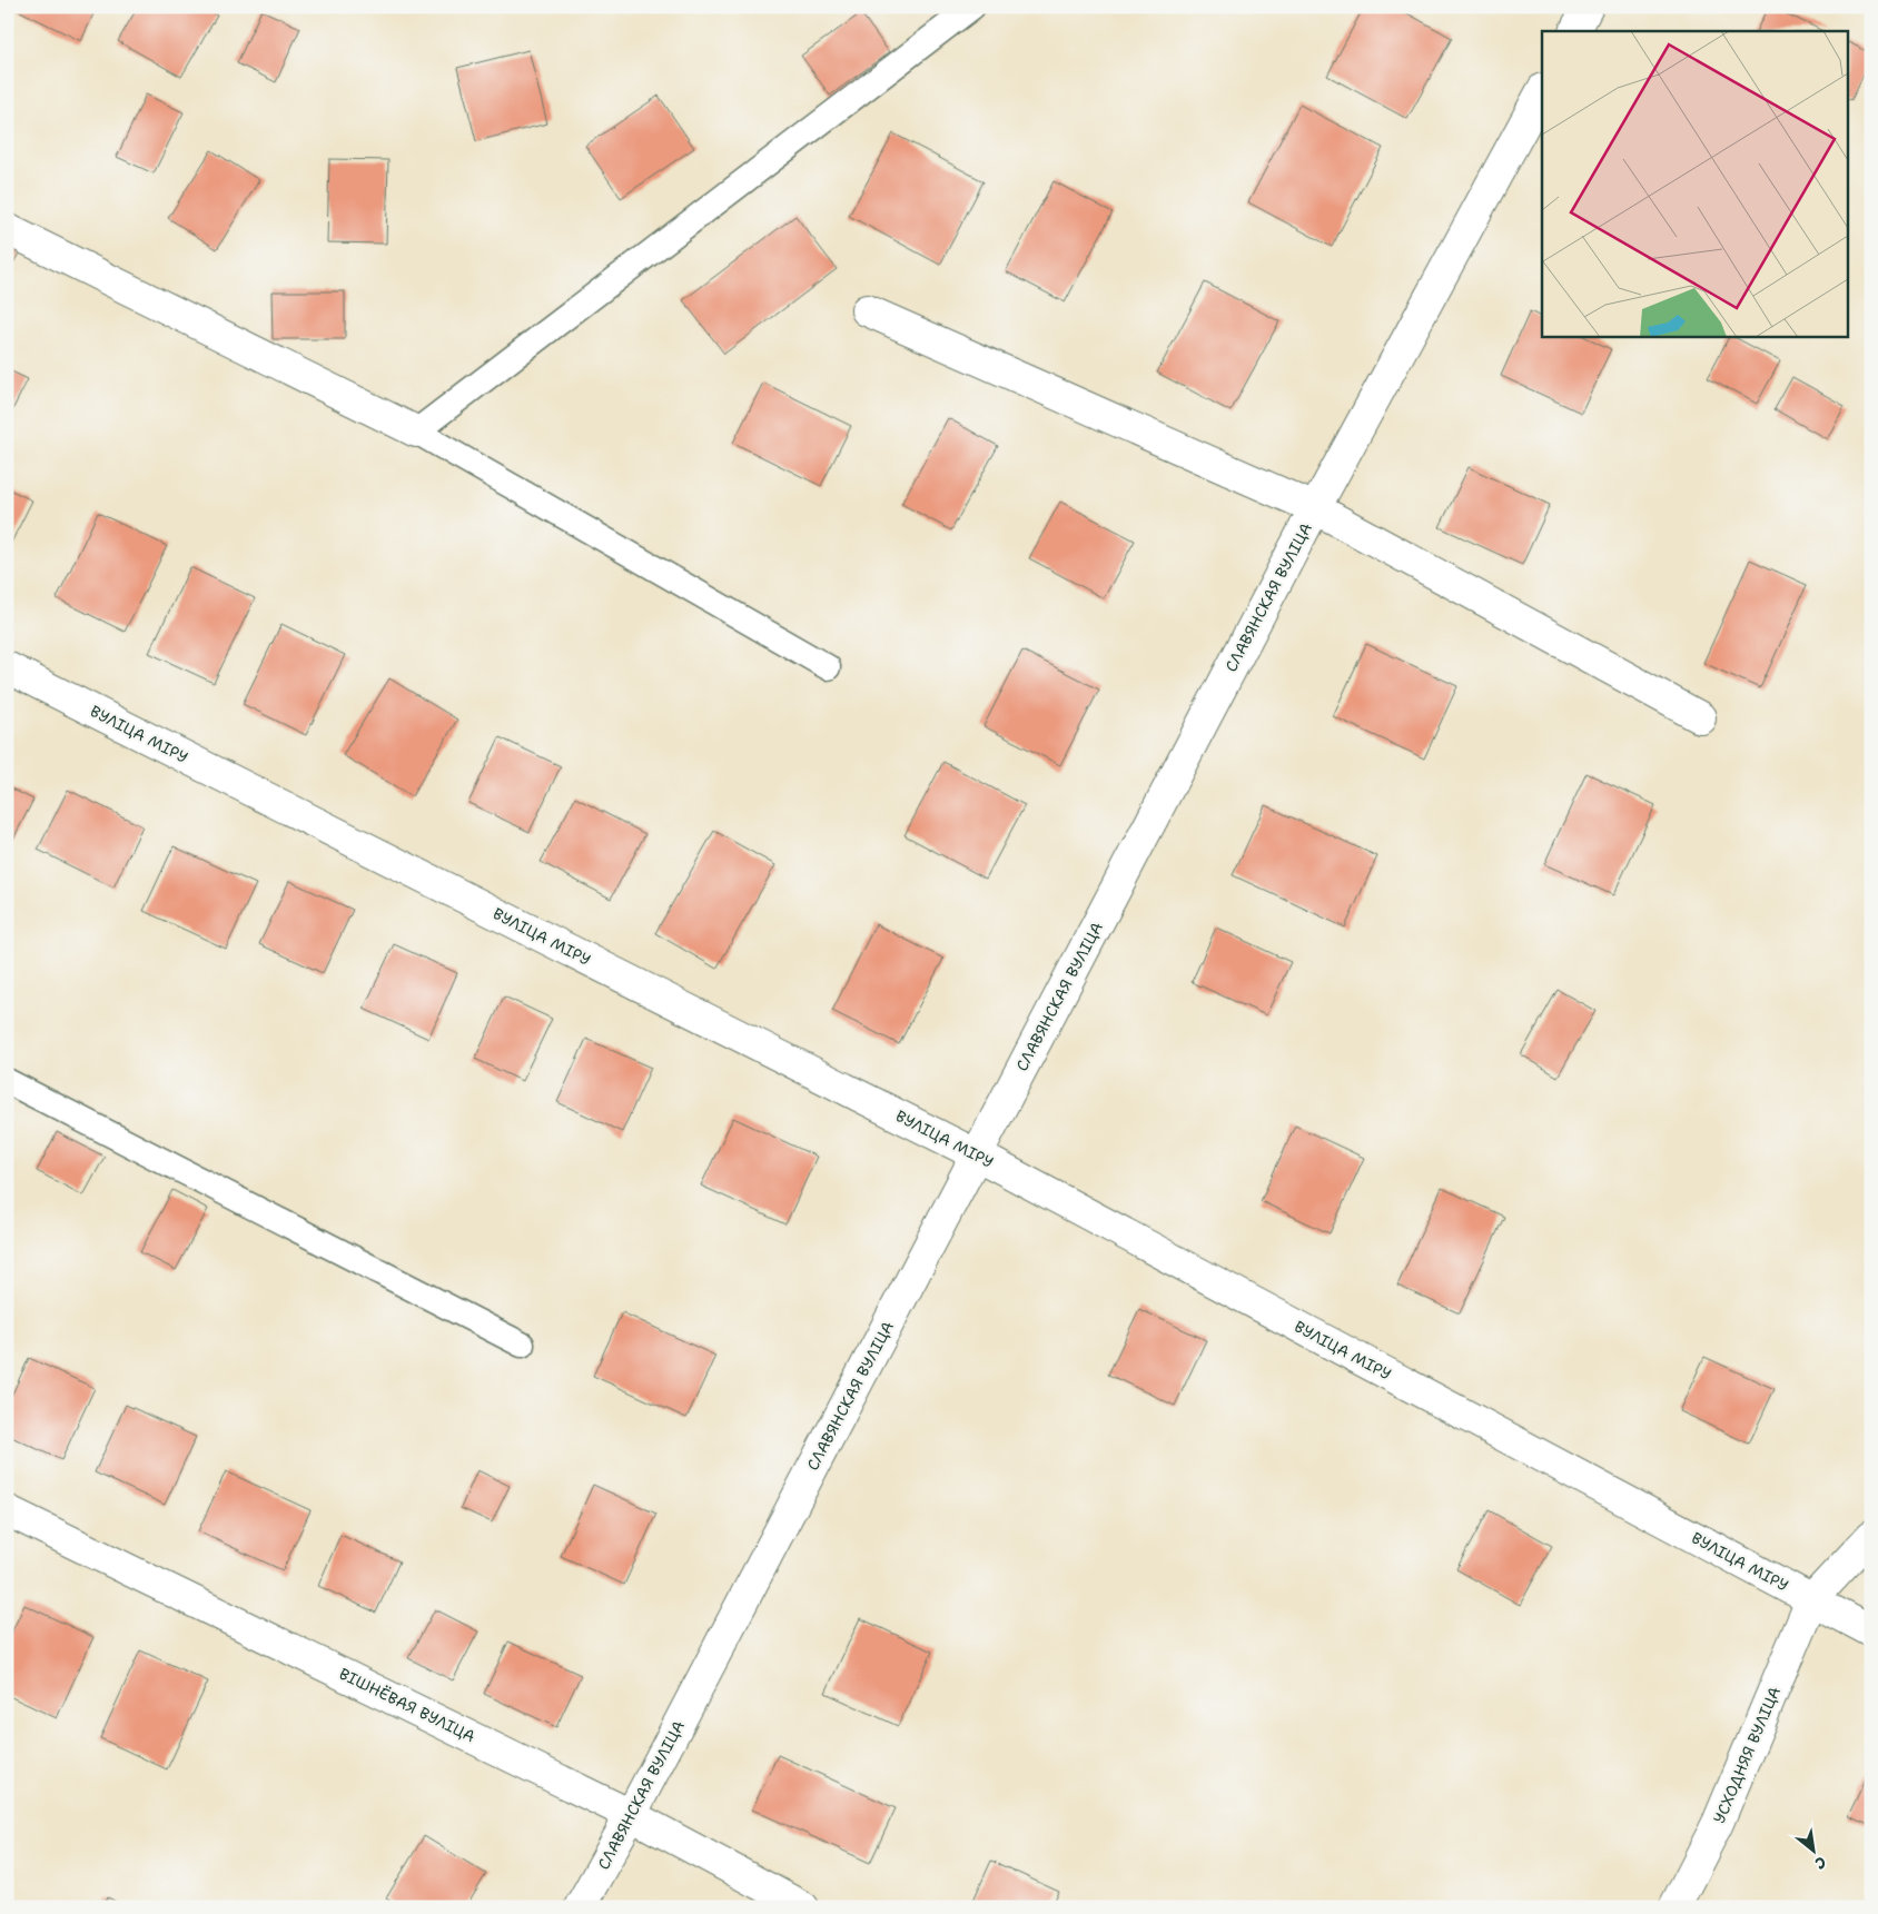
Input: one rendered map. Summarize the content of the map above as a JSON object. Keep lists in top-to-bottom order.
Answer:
{
  "streets": {
    "street": [
      "СЛАВЯНСКАЯ ВУЛІЦА",
      "ВУЛІЦА МІРУ",
      "ВІШНЁВАЯ ВУЛІЦА",
      "УСХОДНЯЯ ВУЛІЦА"
    ]
  },
  "crossings": [
    ["СЛАВЯНСКАЯ ВУЛІЦА", "ВУЛІЦА МІРУ"],
    ["СЛАВЯНСКАЯ ВУЛІЦА", "ВІШНЁВАЯ ВУЛІЦА"],
    ["ВУЛІЦА МІРУ", "УСХОДНЯЯ ВУЛІЦА"]
  ],
  "north": "bottom right"
}
